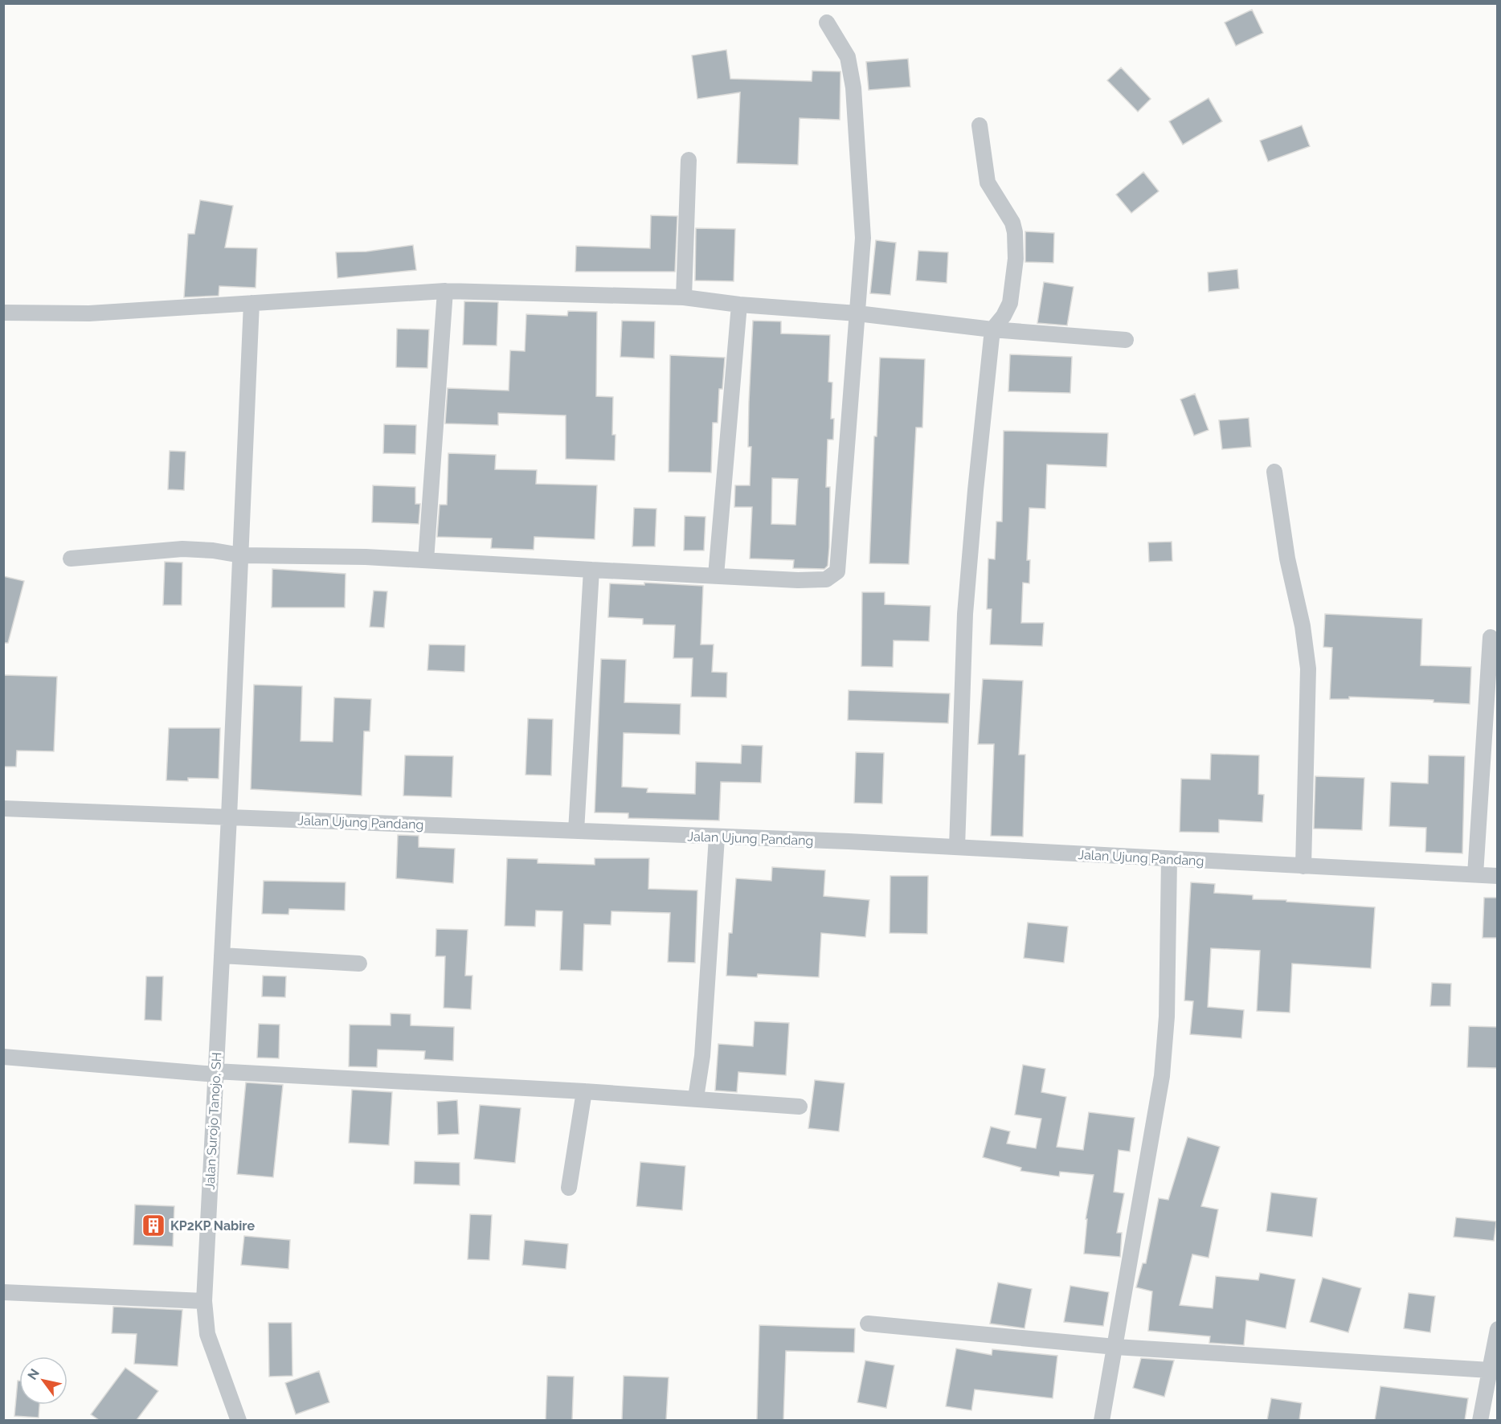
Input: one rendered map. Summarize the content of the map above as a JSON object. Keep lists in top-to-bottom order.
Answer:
{
  "streets": {
    "street": ["Jalan Ujung Pandang", "Jalan Surojo Tanojo, SH"]
  },
  "crossings": [
    ["Jalan Ujung Pandang", "Jalan Surojo Tanojo, SH"]
  ],
  "places": {
    "building": ["KP2KP Nabire"]
  },
  "north": "top left"
}
